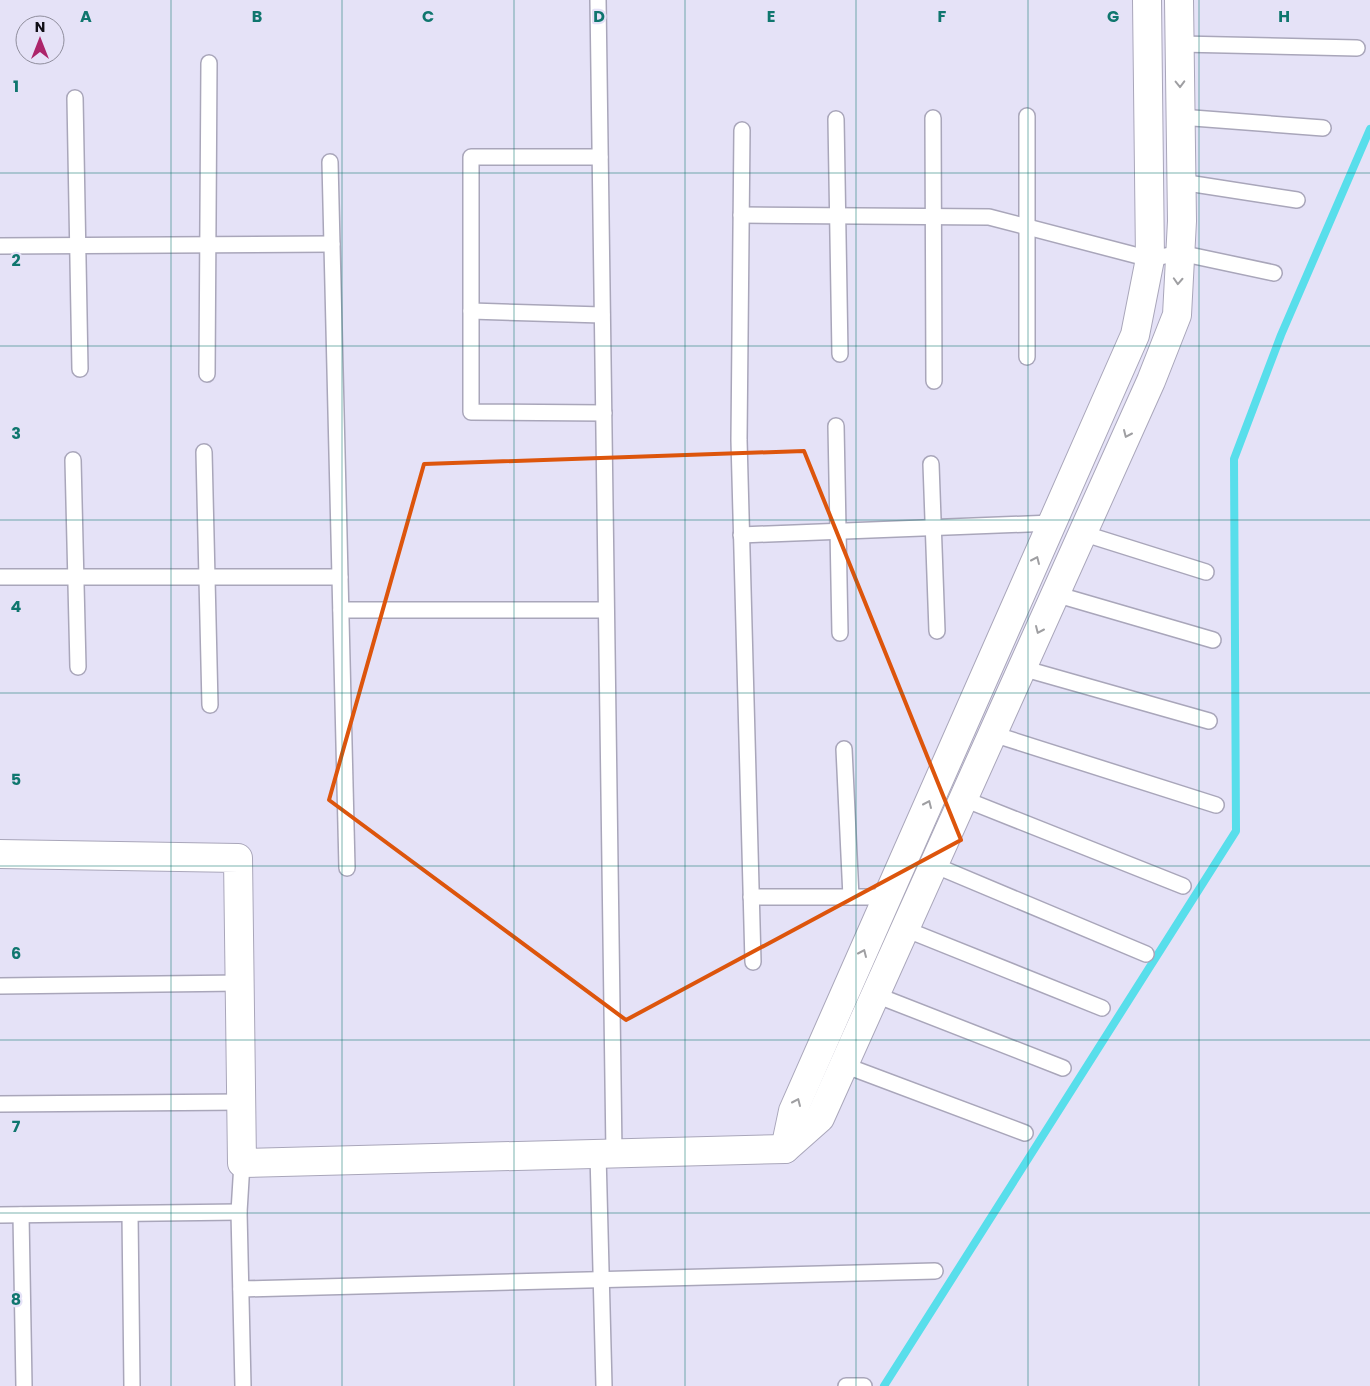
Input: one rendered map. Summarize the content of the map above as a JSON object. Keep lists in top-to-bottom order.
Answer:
{
  "north": "top",
  "grid": {
    "columns": [
      "A",
      "B",
      "C",
      "D",
      "E",
      "F",
      "G",
      "H"
    ],
    "rows": [
      "1",
      "2",
      "3",
      "4",
      "5",
      "6",
      "7",
      "8"
    ]
  }
}
